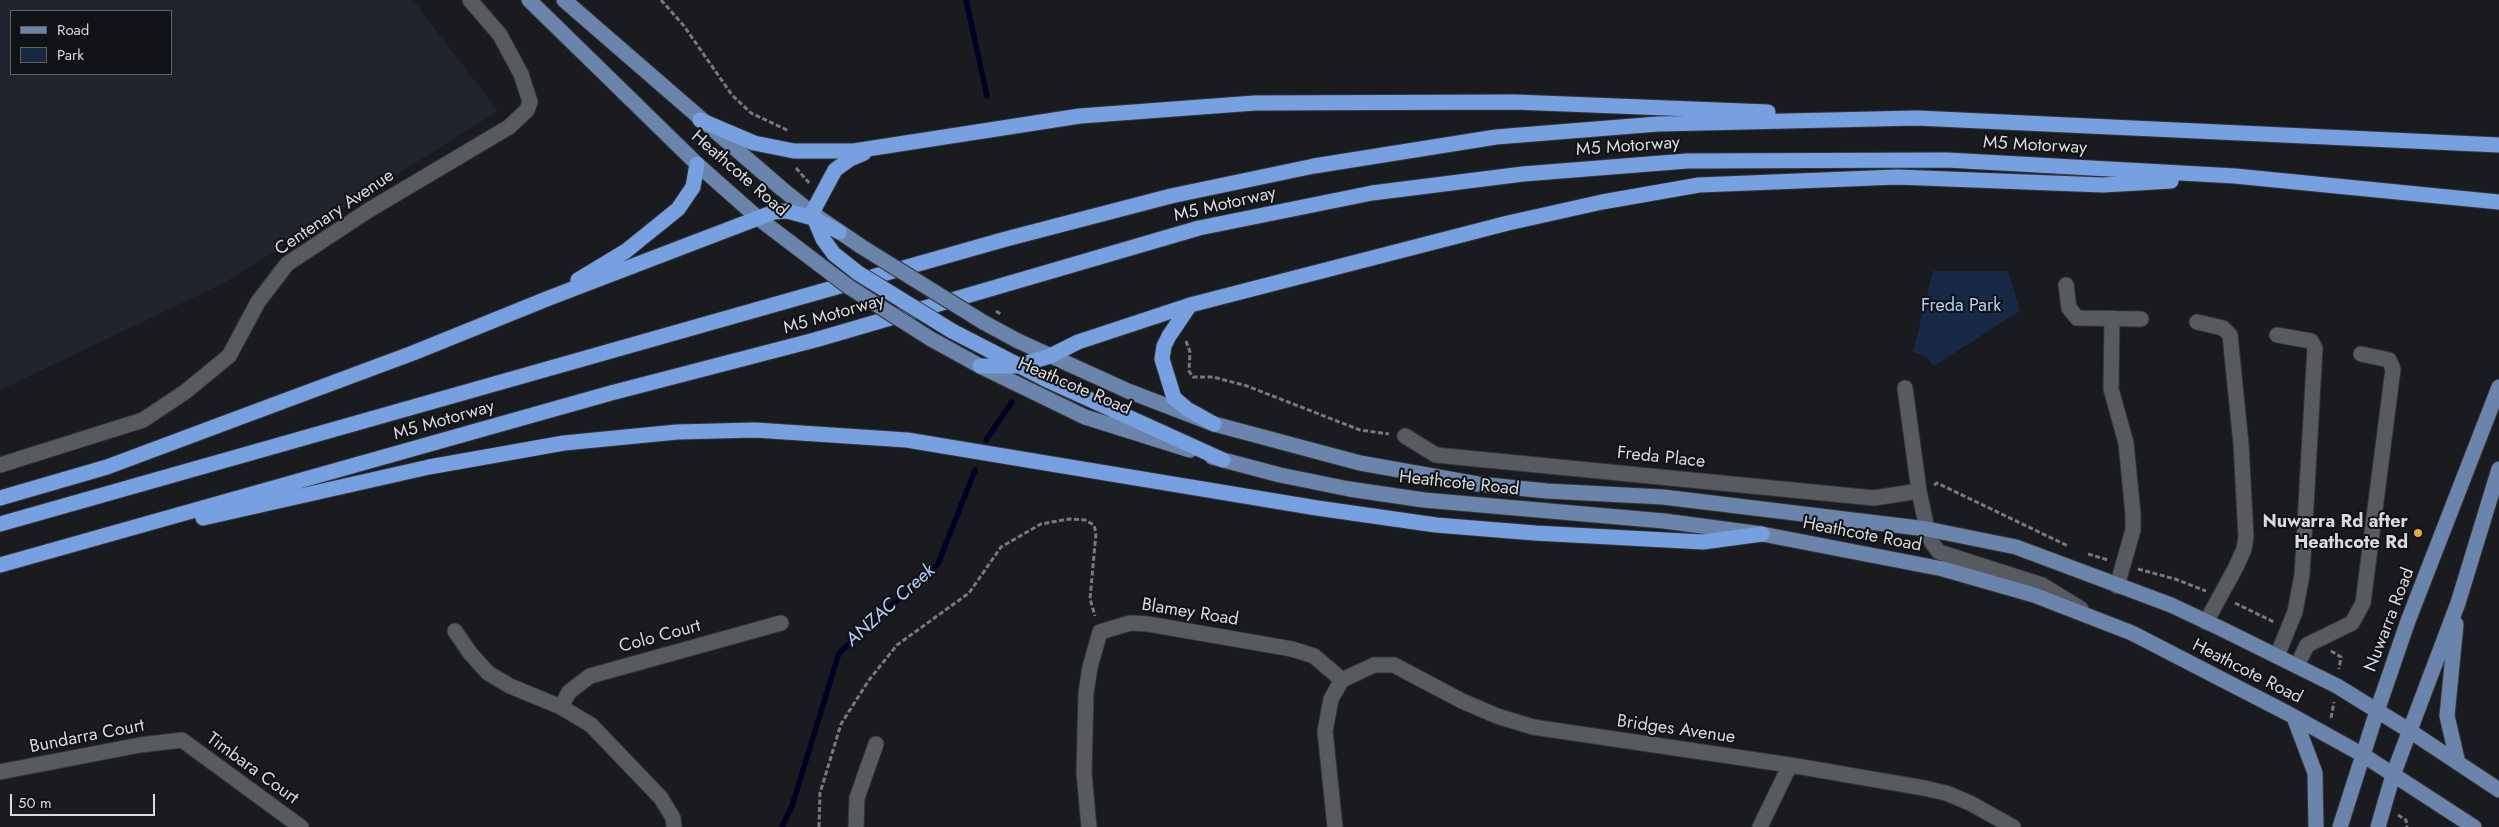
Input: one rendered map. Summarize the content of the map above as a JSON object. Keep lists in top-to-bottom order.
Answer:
{
  "streets": {
    "highway": ["M5 Motorway"],
    "main road": ["Heathcote Road", "Nuwarra Road"],
    "street": [
      "Centenary Avenue",
      "Freda Place",
      "Blamey Road",
      "Colo Court",
      "Bridges Avenue",
      "Bundarra Court",
      "Timbara Court"
    ]
  },
  "crossings": [
    ["Heathcote Road", "Nuwarra Road"],
    ["Blamey Road", "Bridges Avenue"],
    ["Bundarra Court", "Timbara Court"]
  ],
  "water": ["ANZAC Creek"],
  "parks": ["Freda Park"],
  "places": ["Nuwarra Rd after Heathcote Rd"],
  "legend": ["Road", "Park"],
  "scale_bar": "50 m"
}
